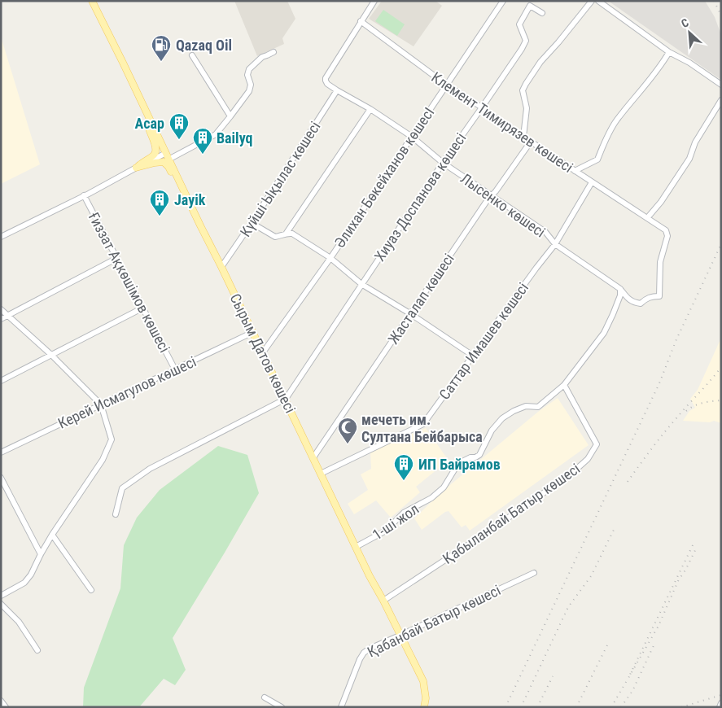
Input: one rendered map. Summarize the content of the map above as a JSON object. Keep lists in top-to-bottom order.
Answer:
{
  "streets": {
    "main road": ["Сырым Датов көшесі"],
    "street": [
      "Клемент Тимирязев көшесі",
      "Әлихан Бөкейханов көшесI",
      "Күйші Ықылас көшесі",
      "Хиуаз Доспанова көшесі",
      "Лысенко көшесі",
      "Ғиззат Ақкөшімов көшесi",
      "Жасталап көшесі",
      "Саттар Имашев көшесі",
      "Керей Исмагулов көшесі",
      "Қабыланбай Батыр көшесі",
      "1-ші жол",
      "Қабанбай Батыр көшесі"
    ]
  },
  "crossings": [
    ["Клемент Тимирязев көшесі", "Әлихан Бөкейханов көшесI"],
    ["Клемент Тимирязев көшесі", "Хиуаз Доспанова көшесі"],
    ["Клемент Тимирязев көшесі", "Лысенко көшесі"],
    ["Клемент Тимирязев көшесі", "Жасталап көшесі"],
    ["Клемент Тимирязев көшесі", "Саттар Имашев көшесі"],
    ["Әлихан Бөкейханов көшесI", "Лысенко көшесі"],
    ["Әлихан Бөкейханов көшесI", "Сырым Датов көшесі"],
    ["Күйші Ықылас көшесі", "Лысенко көшесі"],
    ["Күйші Ықылас көшесі", "Сырым Датов көшесі"],
    ["Хиуаз Доспанова көшесі", "Лысенко көшесі"],
    ["Хиуаз Доспанова көшесі", "Сырым Датов көшесі"],
    ["Лысенко көшесі", "Жасталап көшесі"],
    ["Лысенко көшесі", "Саттар Имашев көшесі"],
    ["Ғиззат Ақкөшімов көшесi", "Керей Исмагулов көшесі"],
    ["Жасталап көшесі", "Сырым Датов көшесі"],
    ["Саттар Имашев көшесі", "Сырым Датов көшесі"],
    ["Сырым Датов көшесі", "Керей Исмагулов көшесі"],
    ["Сырым Датов көшесі", "Қабыланбай Батыр көшесі"],
    ["Сырым Датов көшесі", "1-ші жол"],
    ["Сырым Датов көшесі", "Қабанбай Батыр көшесі"],
    ["Қабыланбай Батыр көшесі", "1-ші жол"]
  ],
  "places": {
    "fuel station": ["Qazaq Oil"],
    "building": [
      "Асар",
      "Bailyq",
      "Jayik",
      "ИП Байрамов"
    ],
    "mosque": ["мечеть им. Султана Бейбарыса"]
  },
  "north": "top left"
}
